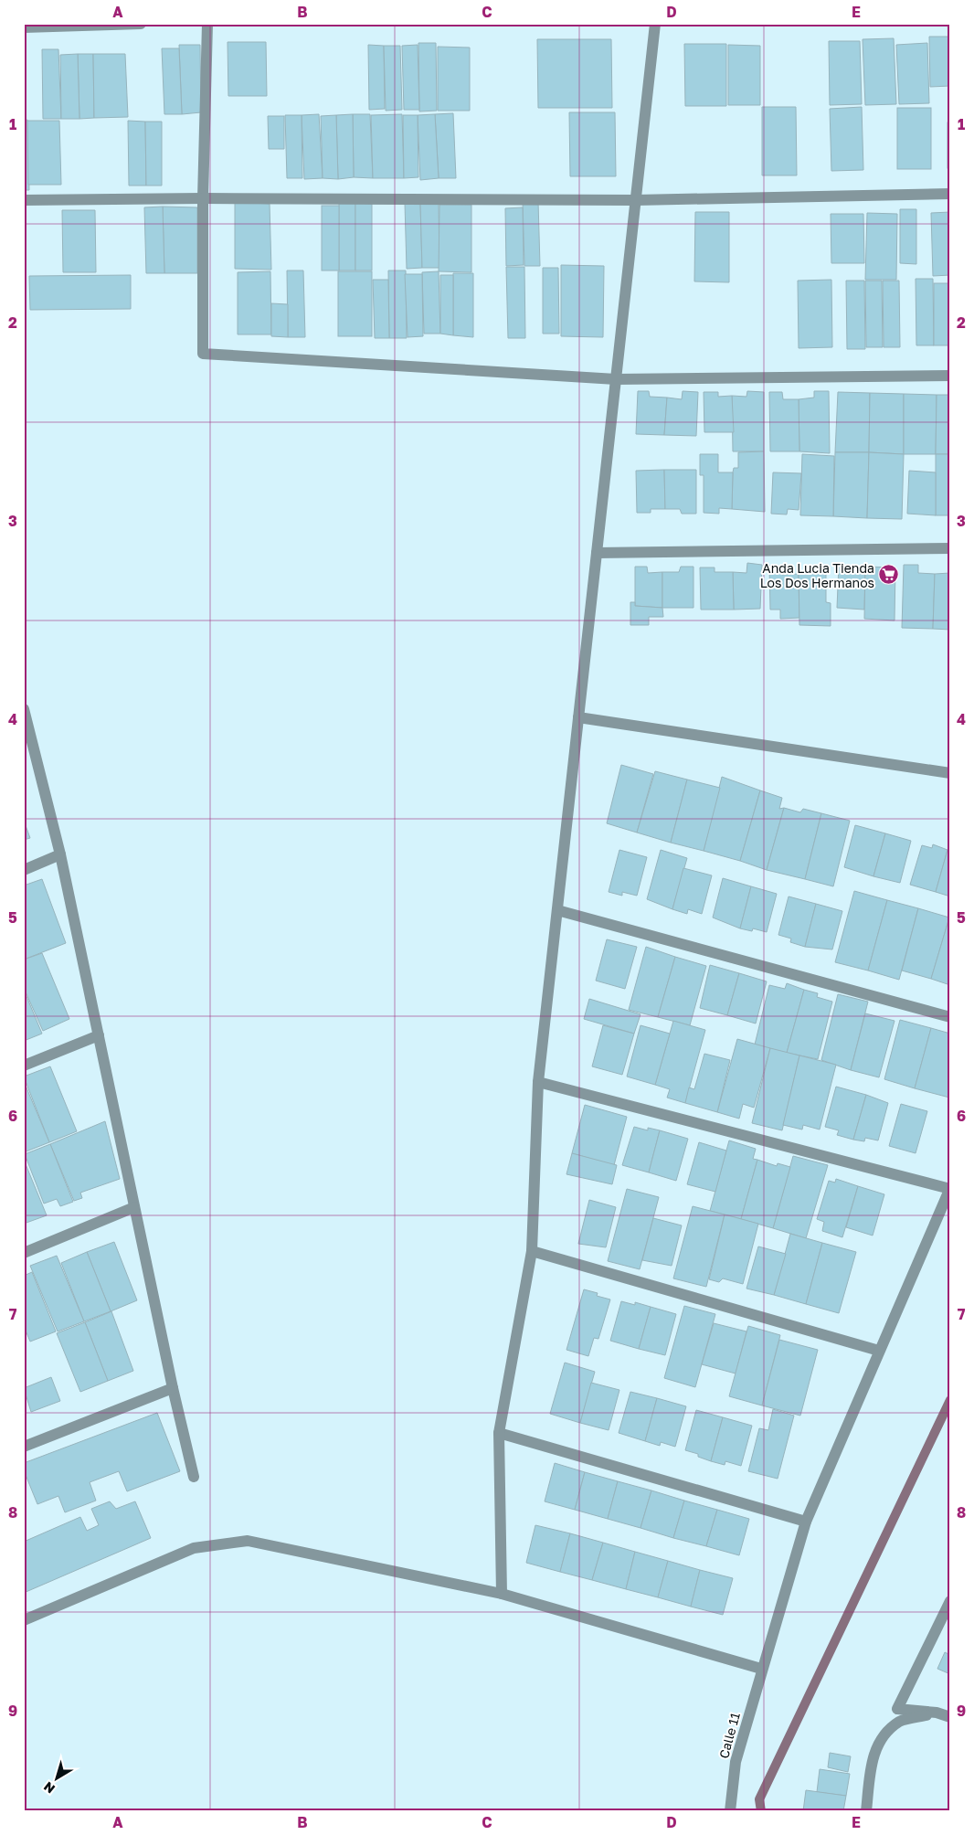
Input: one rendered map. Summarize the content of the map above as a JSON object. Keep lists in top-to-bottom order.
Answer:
{
  "streets": {
    "street": ["Calle 11"]
  },
  "places": {
    "supermarket": ["Anda Lucia Tienda Los Dos Hermanos"]
  },
  "north": "bottom left",
  "grid": {
    "columns": [
      "A",
      "B",
      "C",
      "D",
      "E"
    ],
    "rows": [
      "1",
      "2",
      "3",
      "4",
      "5",
      "6",
      "7",
      "8",
      "9"
    ]
  }
}
